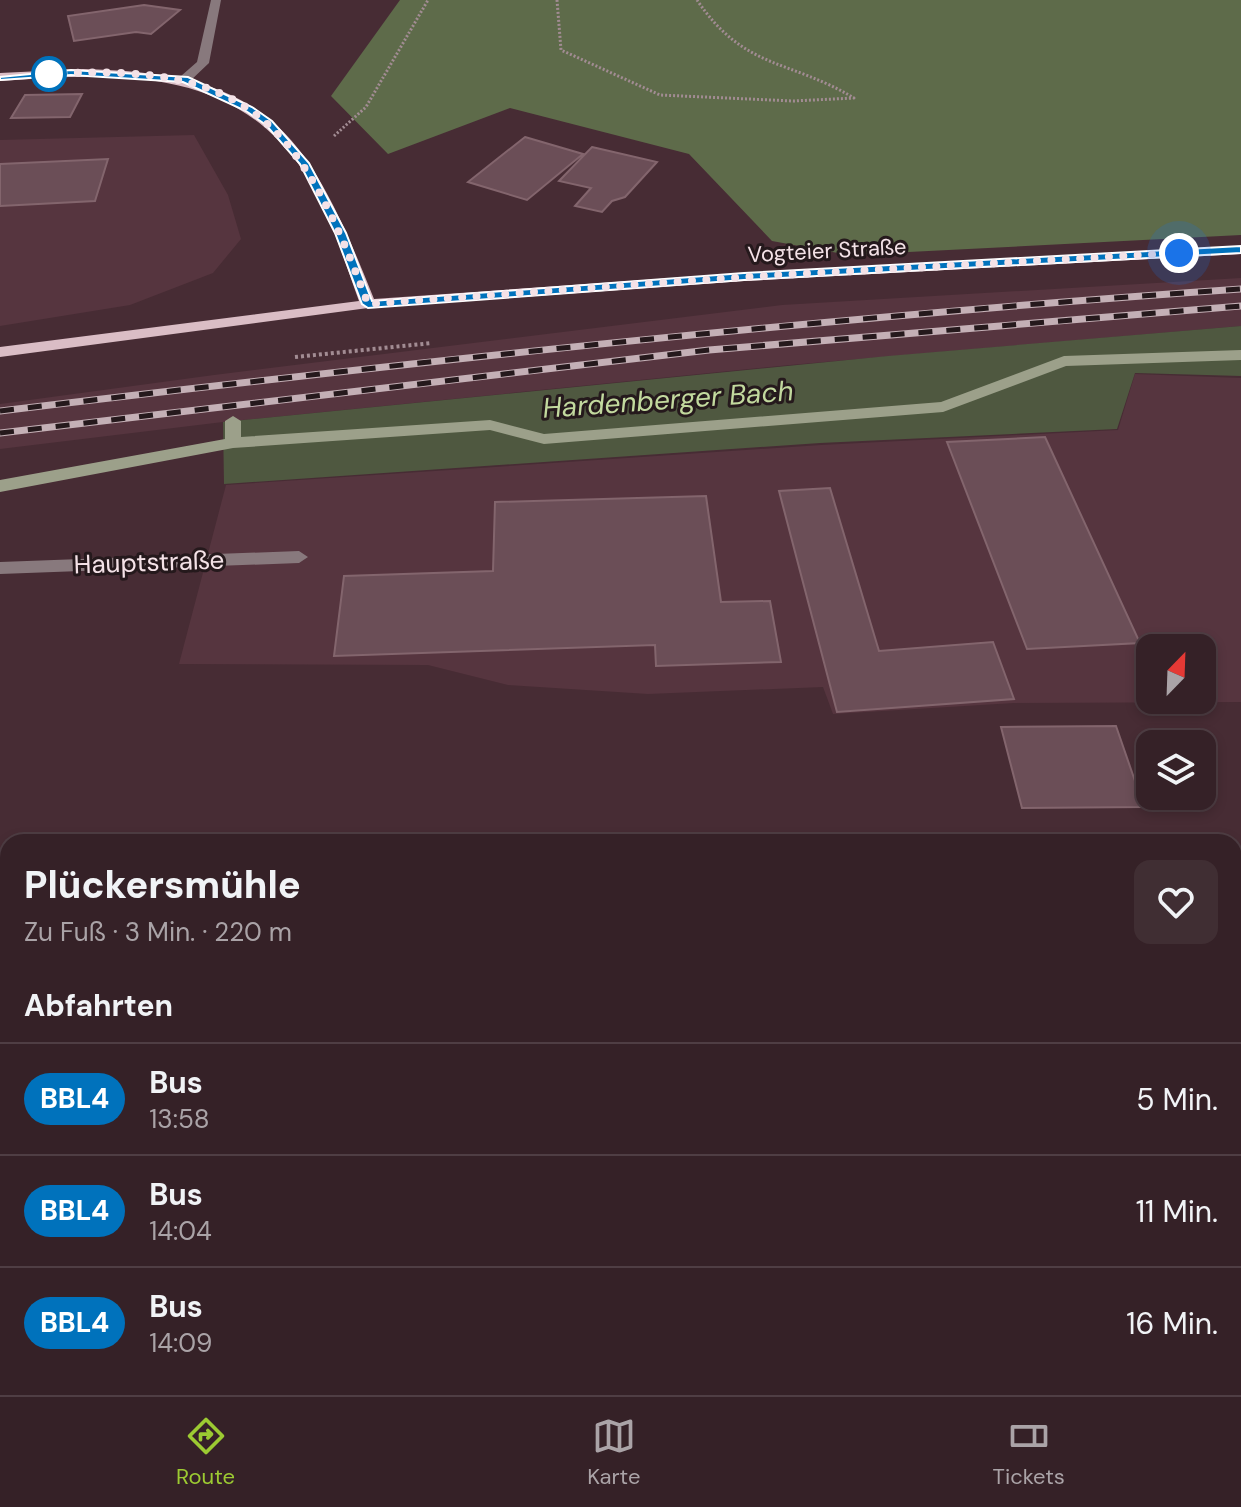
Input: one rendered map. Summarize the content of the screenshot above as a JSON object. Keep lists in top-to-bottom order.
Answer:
{
  "streets": {
    "main road": ["Vogteier Straße"],
    "street": ["Hauptstraße"]
  },
  "water": ["Hardenberger Bach"],
  "lines": ["bus line BBL4"],
  "north": "top right",
  "page": {
    "heading": [
      ["Plückersmühle", "Zu Fuß · 3 Min. · 220 m"],
      "Abfahrten"
    ],
    "list": [
      {
        "mark": "BBL4",
        "name": "Bus",
        "note": "13:58",
        "value": "5 Min."
      },
      {
        "mark": "BBL4",
        "name": "Bus",
        "note": "14:04",
        "value": "11 Min."
      },
      {
        "mark": "BBL4",
        "name": "Bus",
        "note": "14:09",
        "value": "16 Min."
      }
    ],
    "tabs": ["Route", "Karte", "Tickets"]
  }
}
